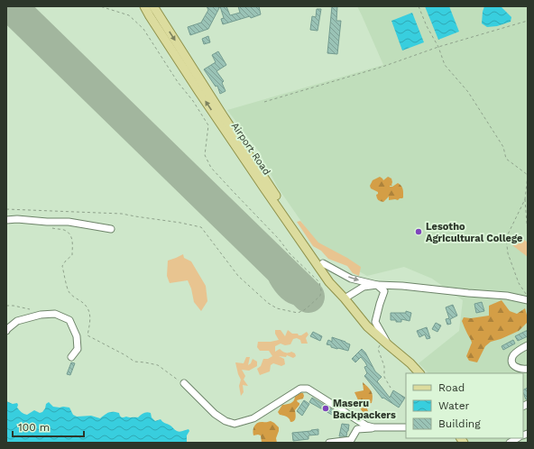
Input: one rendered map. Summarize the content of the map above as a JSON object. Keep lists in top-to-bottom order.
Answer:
{
  "streets": {
    "main road": ["Airport Road"]
  },
  "places": ["Lesotho Agricultural College", "Maseru Backpackers"],
  "legend": ["Road", "Water", "Building"],
  "scale_bar": "100 m"
}
